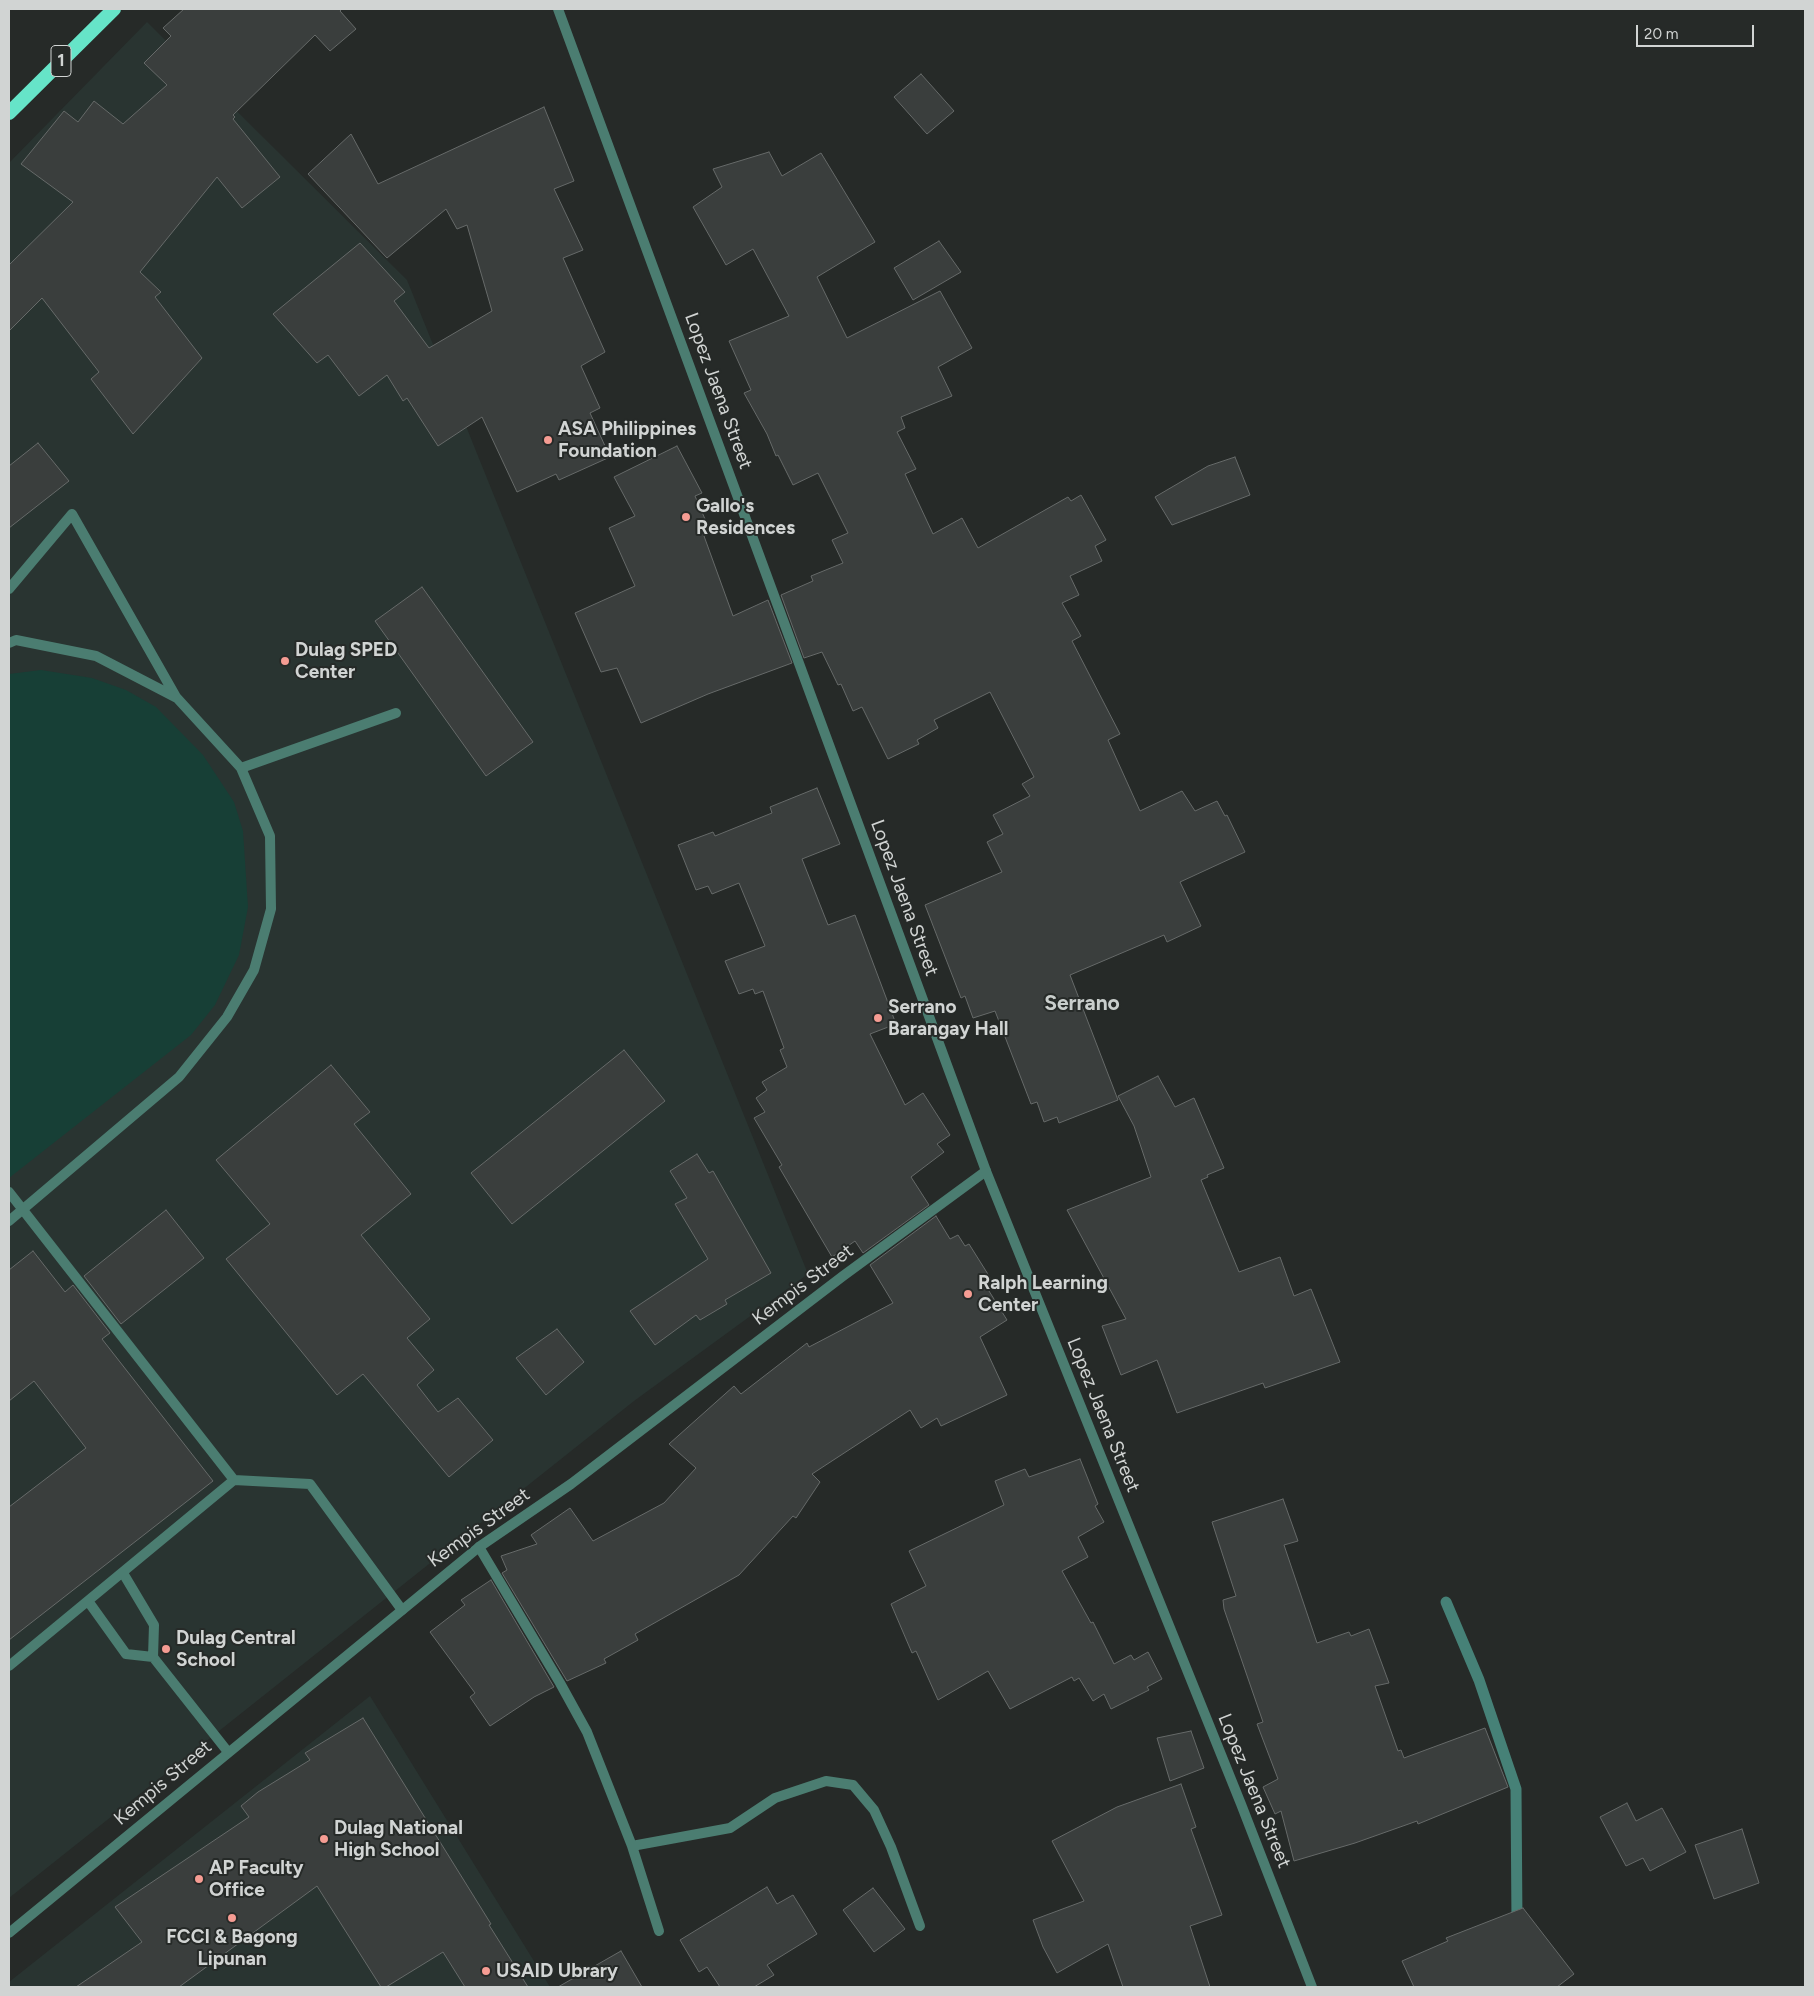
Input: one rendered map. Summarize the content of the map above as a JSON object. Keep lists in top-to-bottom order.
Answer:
{
  "streets": {
    "highway": ["1"],
    "street": ["Lopez Jaena Street", "Kempis Street"]
  },
  "crossings": [
    ["Lopez Jaena Street", "Kempis Street"]
  ],
  "districts": ["Serrano"],
  "places": [
    "ASA Philippines Foundation",
    "Gallo's Residences",
    "Dulag SPED Center",
    "Serrano Barangay Hall",
    "Ralph Learning Center",
    "Dulag Central School",
    "Dulag National High School",
    "AP Faculty Office",
    "FCCI & Bagong Lipunan",
    "USAID Ubrary"
  ],
  "scale_bar": "20 m"
}
